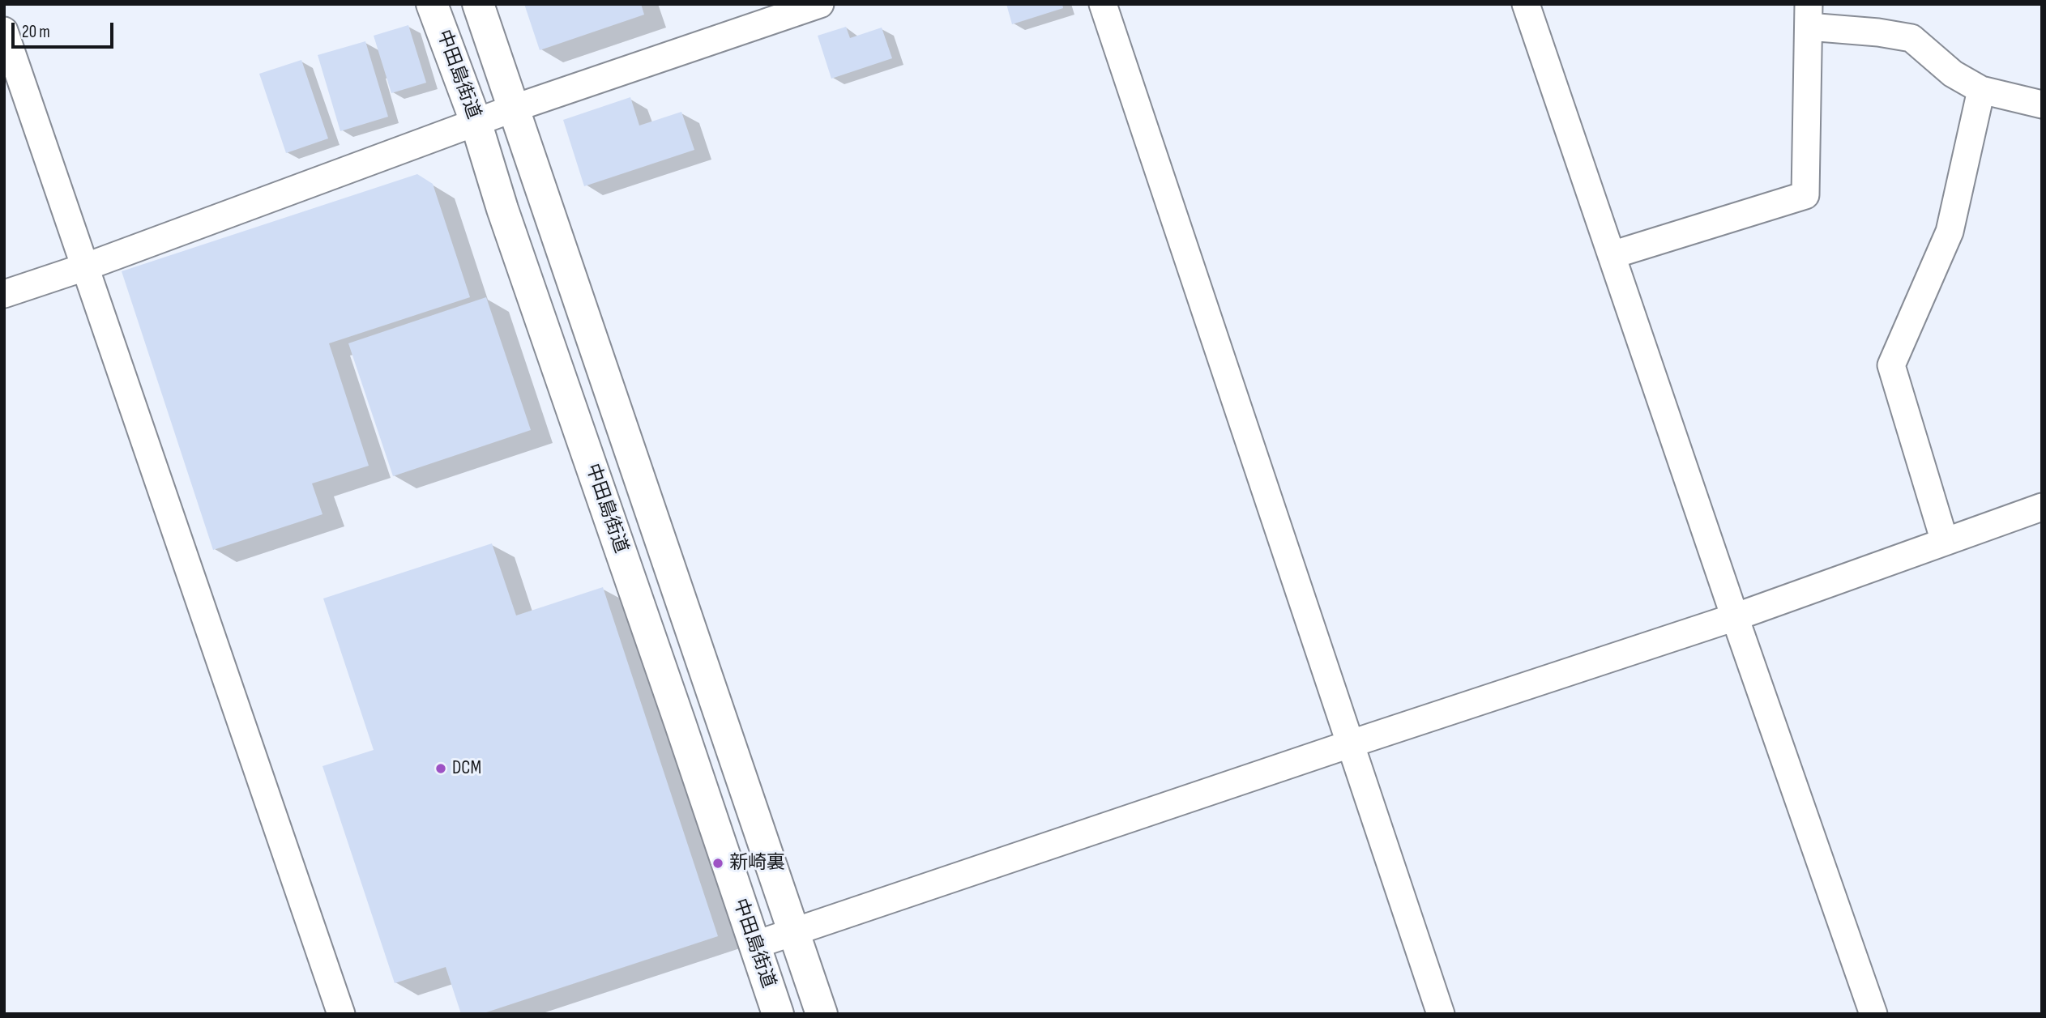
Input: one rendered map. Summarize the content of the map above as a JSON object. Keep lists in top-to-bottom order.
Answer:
{
  "streets": {
    "street": ["中田島街道"]
  },
  "places": ["DCM", "新崎裏"],
  "scale_bar": "20 m"
}
